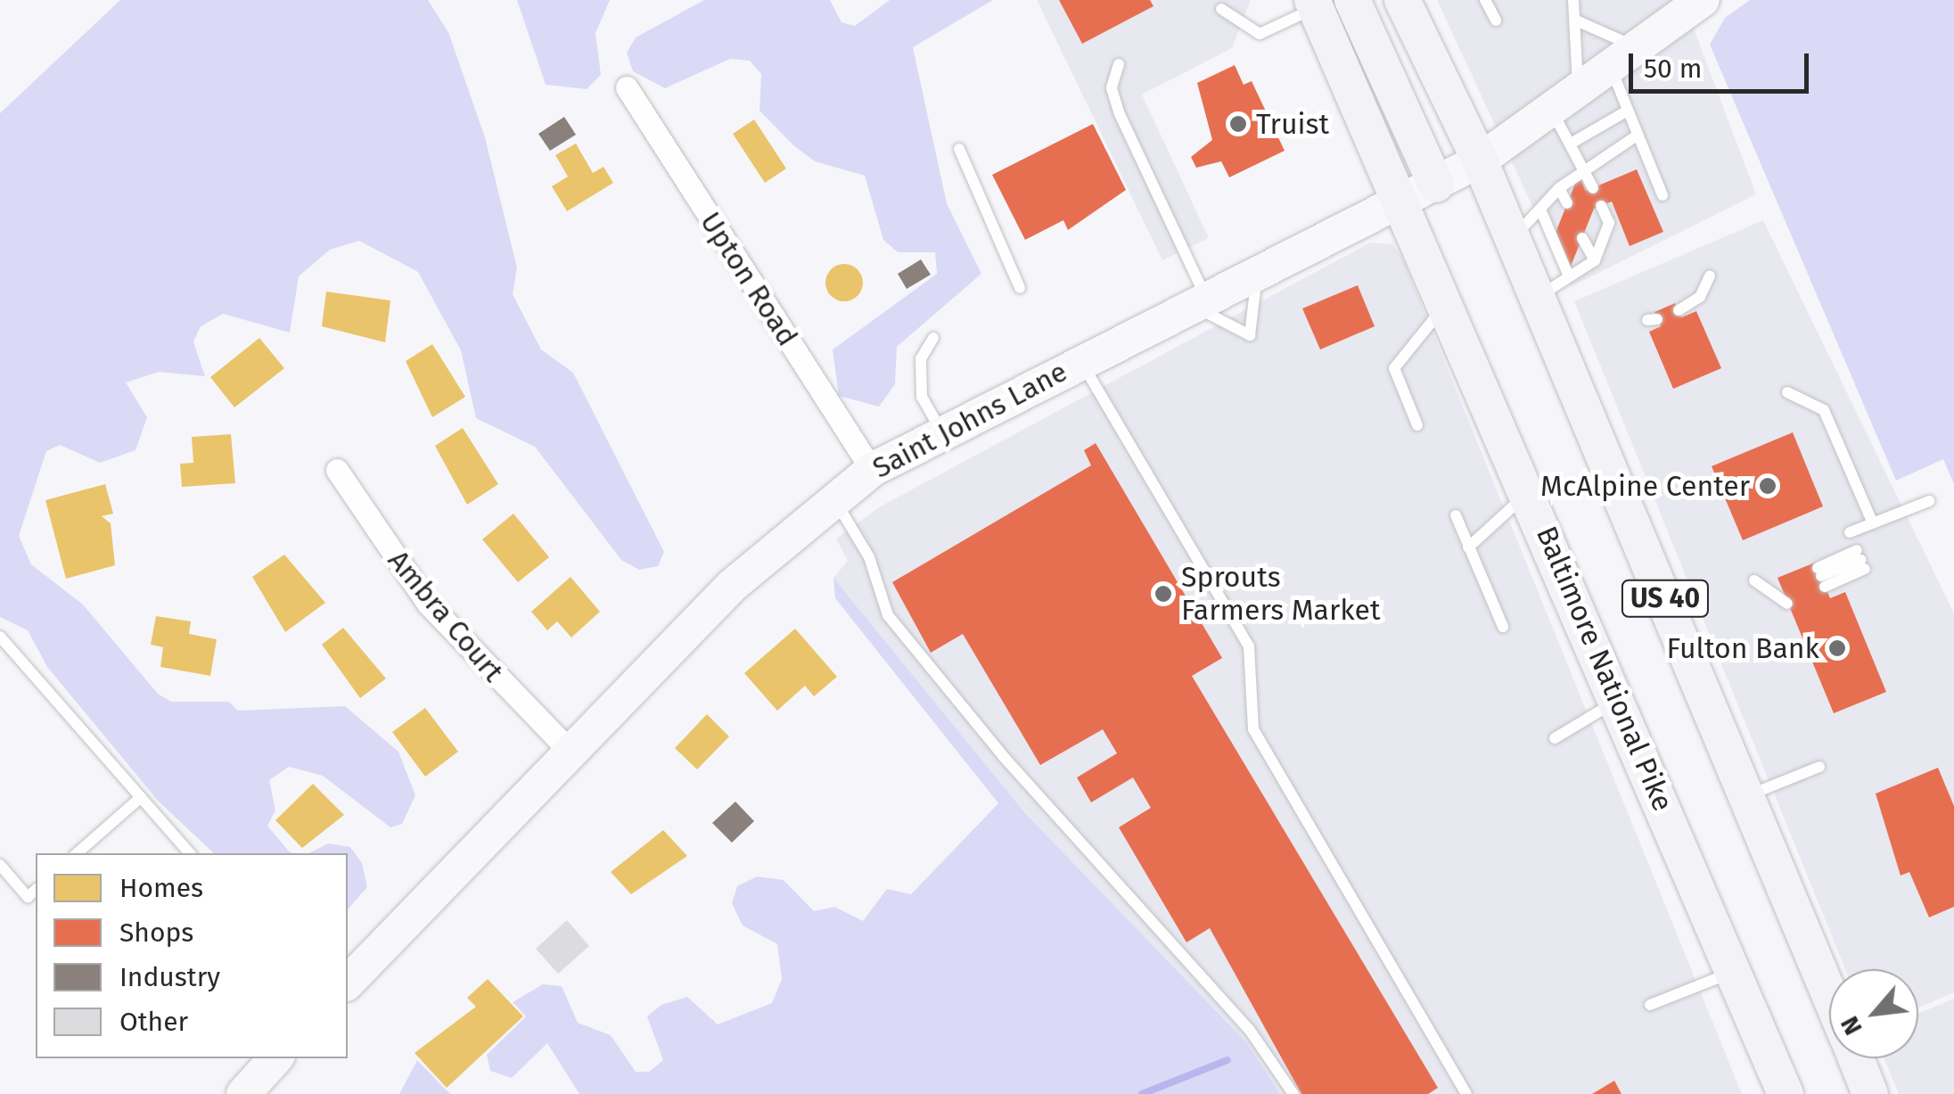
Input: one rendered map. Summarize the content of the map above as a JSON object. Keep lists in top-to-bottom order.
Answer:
{
  "streets": {
    "main road": ["US 40", "Baltimore National Pike"],
    "street": ["Upton Road", "Saint Johns Lane", "Ambra Court"]
  },
  "crossings": [
    ["Upton Road", "Saint Johns Lane"],
    ["Saint Johns Lane", "US 40"],
    ["Saint Johns Lane", "Ambra Court"],
    ["Saint Johns Lane", "Baltimore National Pike"]
  ],
  "places": [
    "Truist",
    "McAlpine Center",
    "Sprouts Farmers Market",
    "Fulton Bank"
  ],
  "legend": [
    "Homes",
    "Shops",
    "Industry",
    "Other"
  ],
  "scale_bar": "50 m",
  "north": "bottom left"
}
